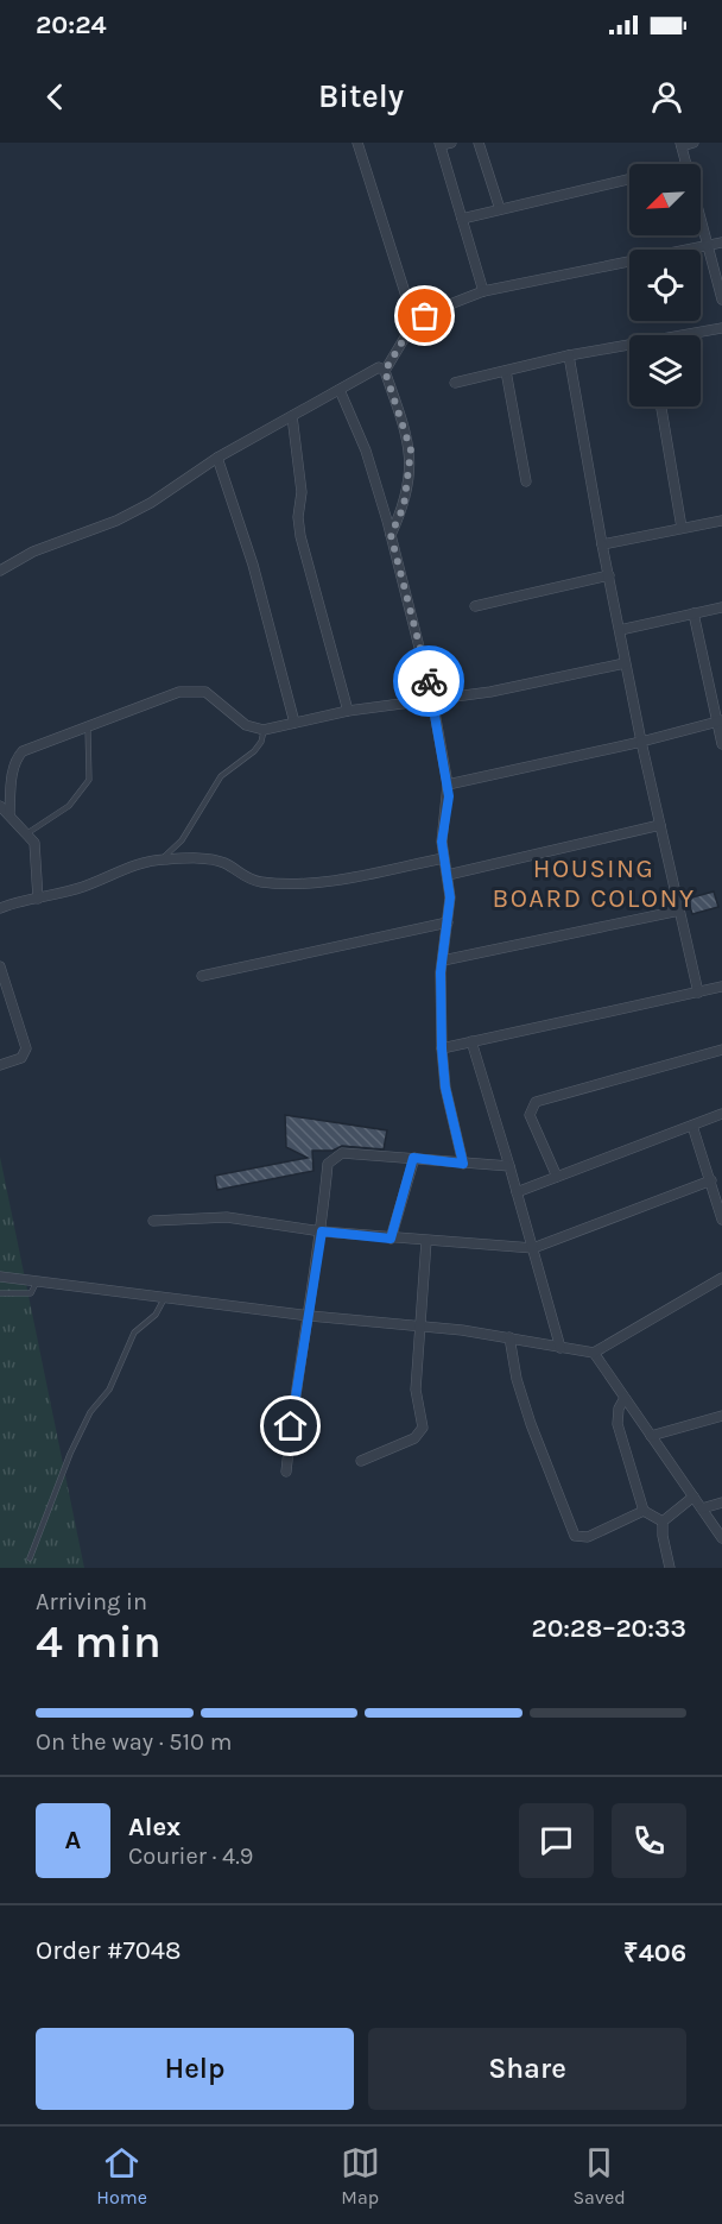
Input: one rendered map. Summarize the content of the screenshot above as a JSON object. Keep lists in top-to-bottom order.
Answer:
{
  "districts": ["HOUSING BOARD COLONY"],
  "north": "bottom left",
  "page": {
    "status": "20:24",
    "header": "Bitely",
    "heading": ["4 min", "Arriving in", "20:28–20:33"],
    "panel": [
      "Alex",
      "Courier · 4.9",
      "Order #7048",
      "₹406"
    ],
    "bar": "On the way · 510 m",
    "round": "A",
    "buttons": ["Help", "Share"],
    "tabs": ["Home", "Map", "Saved"]
  }
}
